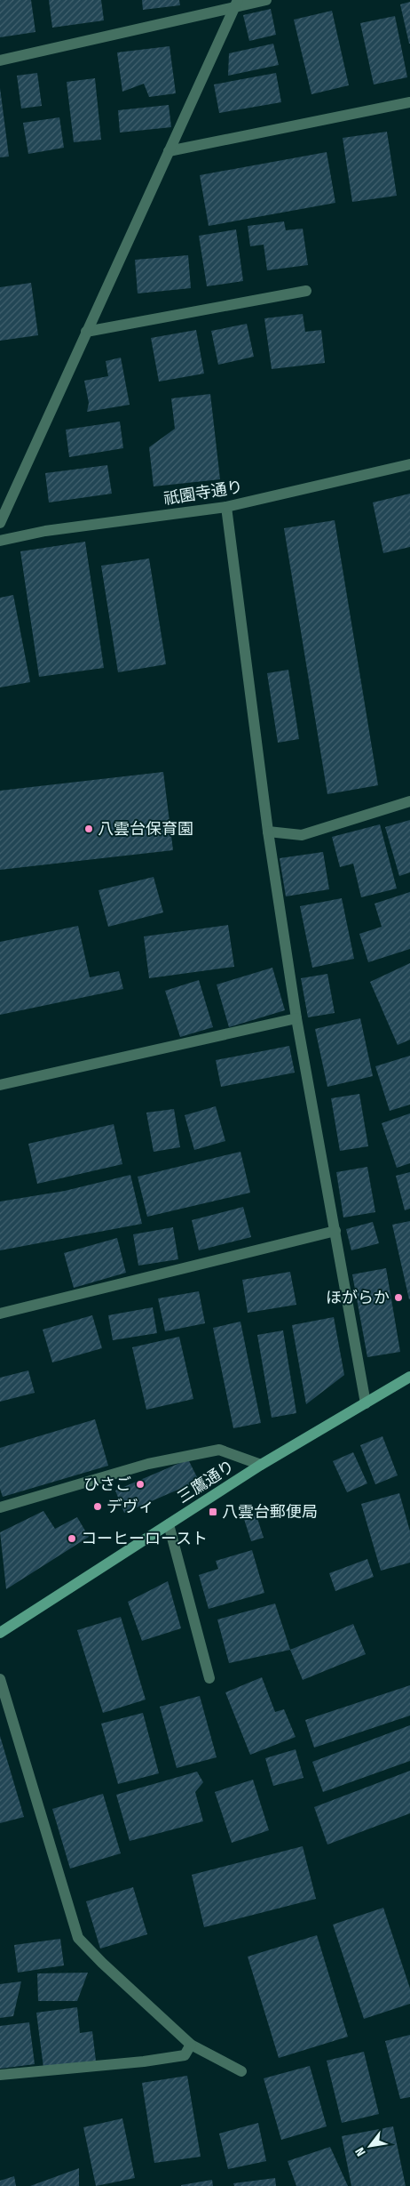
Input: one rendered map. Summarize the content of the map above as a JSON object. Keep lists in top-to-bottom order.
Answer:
{
  "streets": {
    "main road": ["三鷹通り"],
    "street": ["祇園寺通り"]
  },
  "places": {
    "other": [
      "八雲台保育園",
      "ほがらか",
      "ひさご",
      "デヴィ",
      "コーヒーロースト"
    ],
    "transit": ["八雲台郵便局"]
  },
  "north": "bottom left"
}
